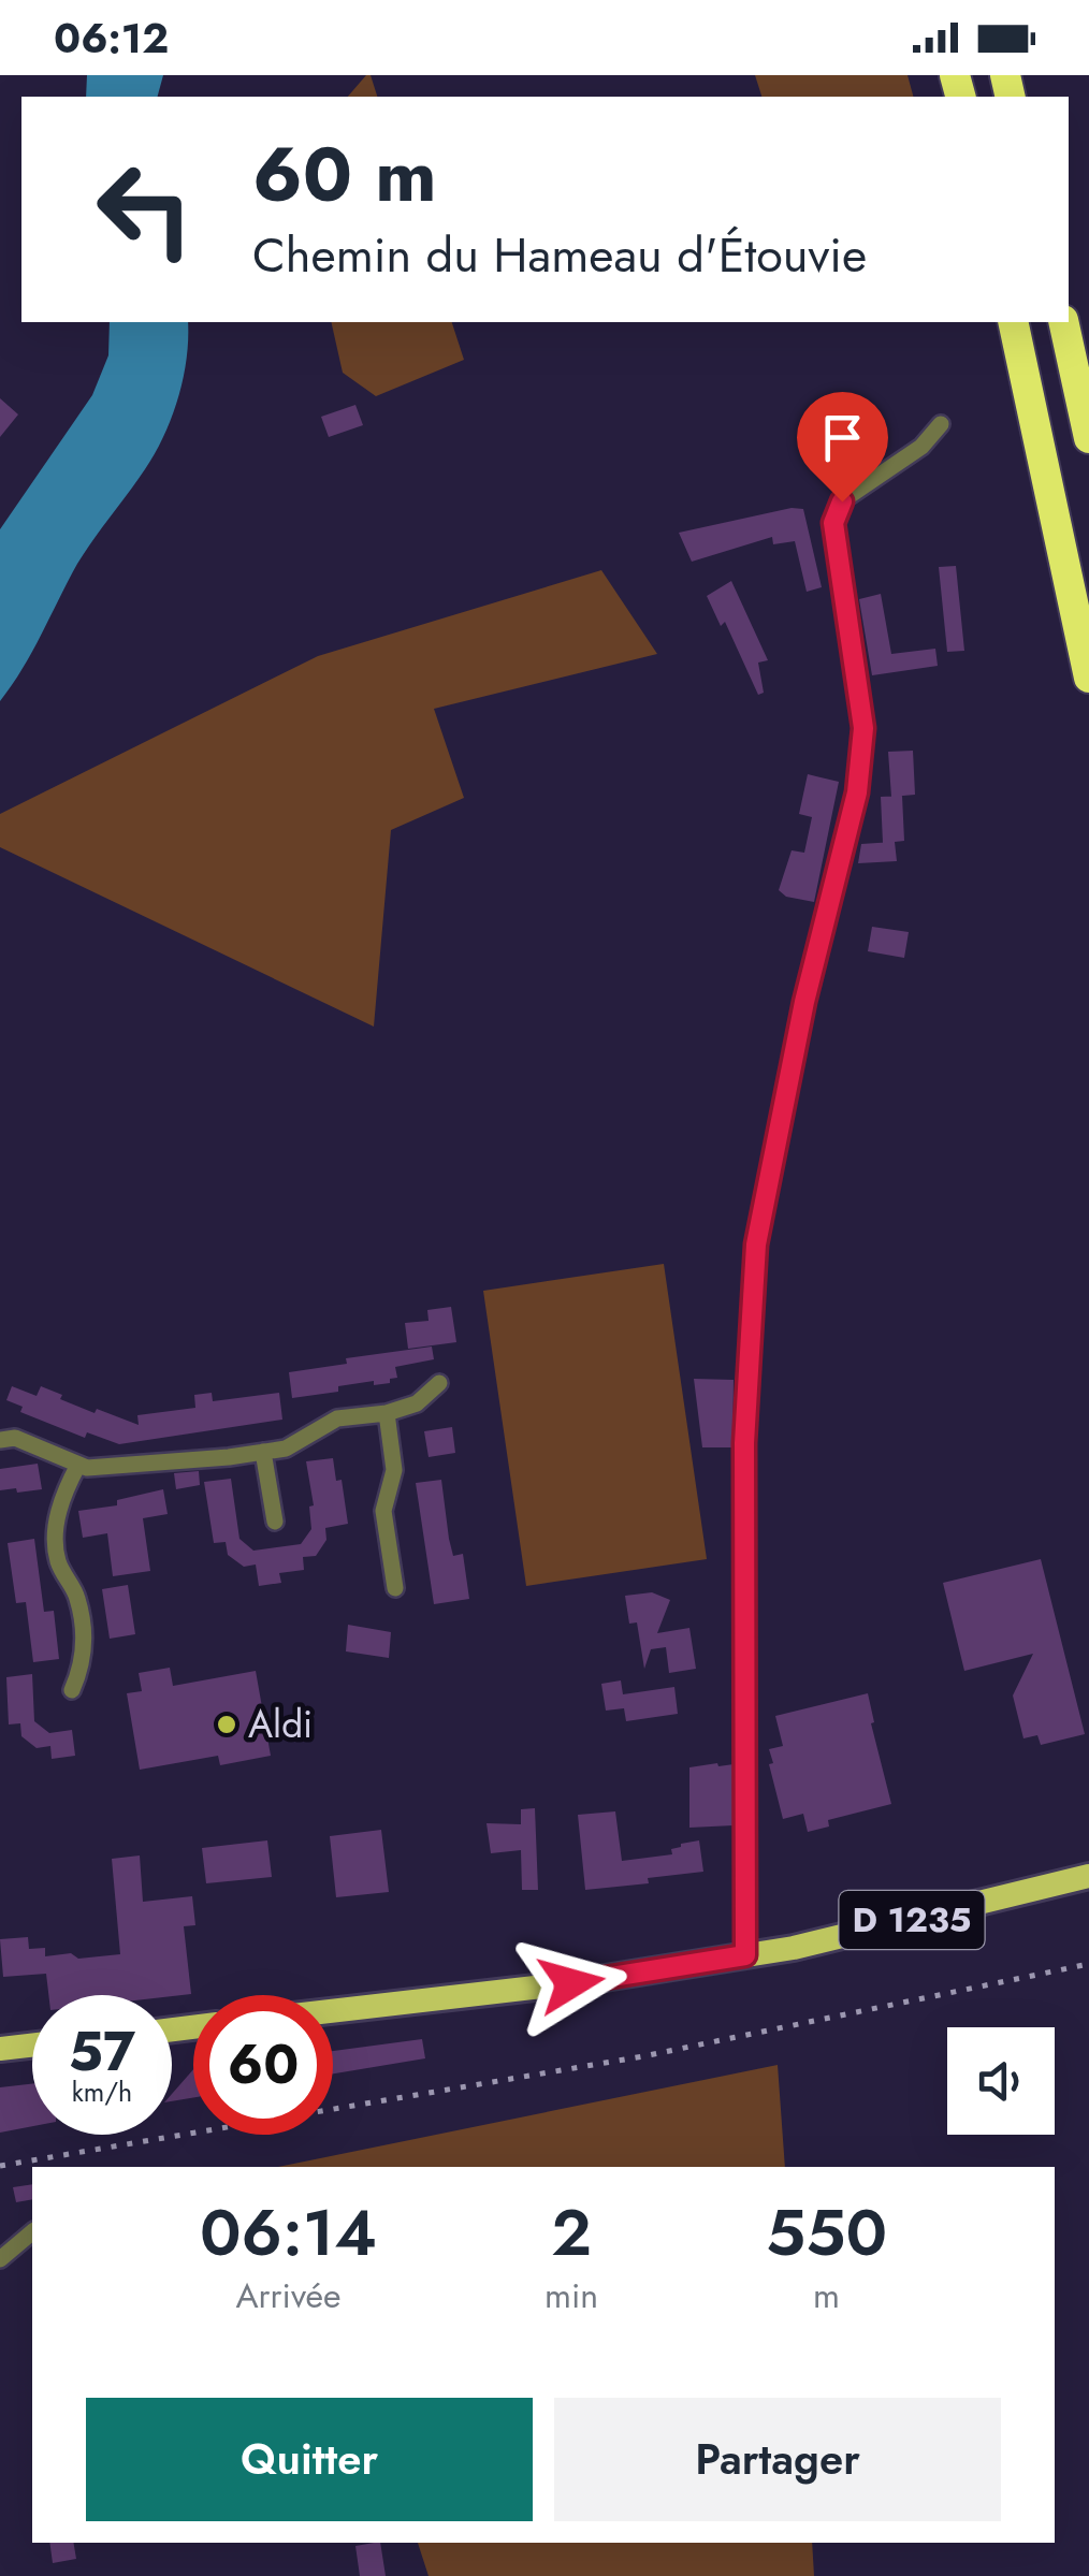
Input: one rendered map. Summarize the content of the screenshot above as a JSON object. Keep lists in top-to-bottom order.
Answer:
{
  "streets": {
    "main road": ["D 1235"]
  },
  "places": ["Aldi"],
  "page": {
    "status": "06:12",
    "turn": ["60 m", "Chemin du Hameau d'Étouvie"],
    "speed": "57 km/h",
    "limit": "60",
    "eta": [
      "06:14",
      "Arrivée",
      "2",
      "min",
      "550",
      "m"
    ],
    "buttons": ["Quitter", "Partager"]
  }
}
